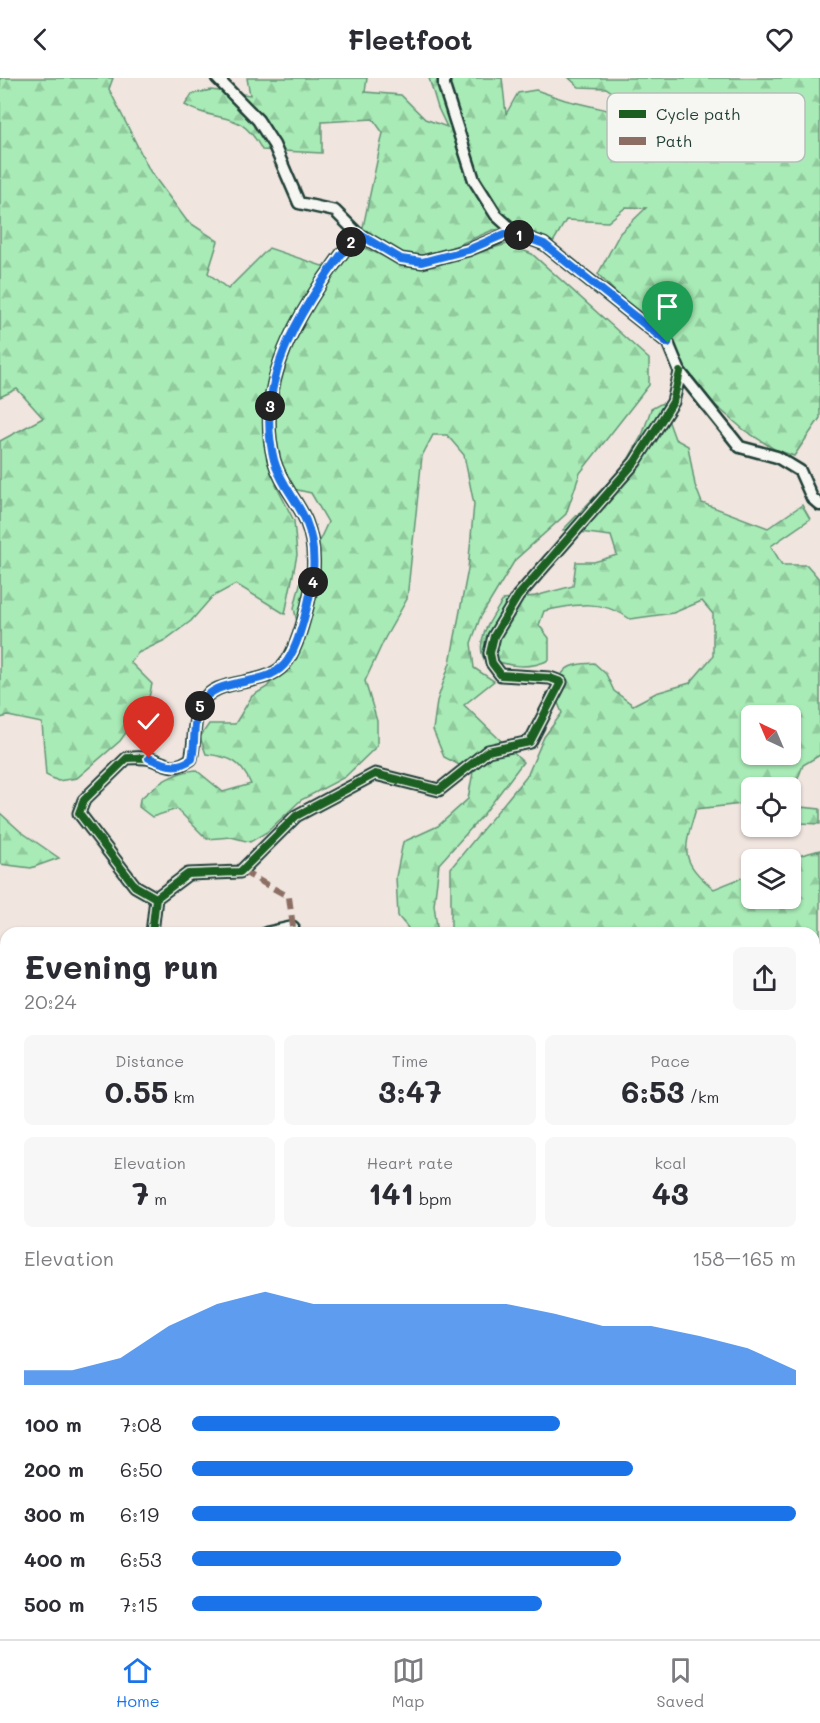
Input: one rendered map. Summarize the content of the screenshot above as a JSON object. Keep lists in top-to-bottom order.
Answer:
{
  "legend": ["Cycle path", "Path"],
  "north": "top left",
  "page": {
    "header": "Fleetfoot",
    "pins": [
      "1",
      "2",
      "3",
      "4",
      "5"
    ],
    "heading": ["Evening run", "20:24"],
    "stats": [
      ["Distance", "0.55 km"],
      ["Time", "3:47"],
      ["Pace", "6:53 /km"],
      ["Elevation", "7 m"],
      ["Heart rate", "141 bpm"],
      ["kcal", "43"]
    ],
    "chart": ["Elevation", "158–165 m"],
    "list": [
      {
        "name": "100 m",
        "note": "7:08"
      },
      {
        "name": "200 m",
        "note": "6:50"
      },
      {
        "name": "300 m",
        "note": "6:19"
      },
      {
        "name": "400 m",
        "note": "6:53"
      },
      {
        "name": "500 m",
        "note": "7:15"
      }
    ],
    "tabs": ["Home", "Map", "Saved"]
  }
}
